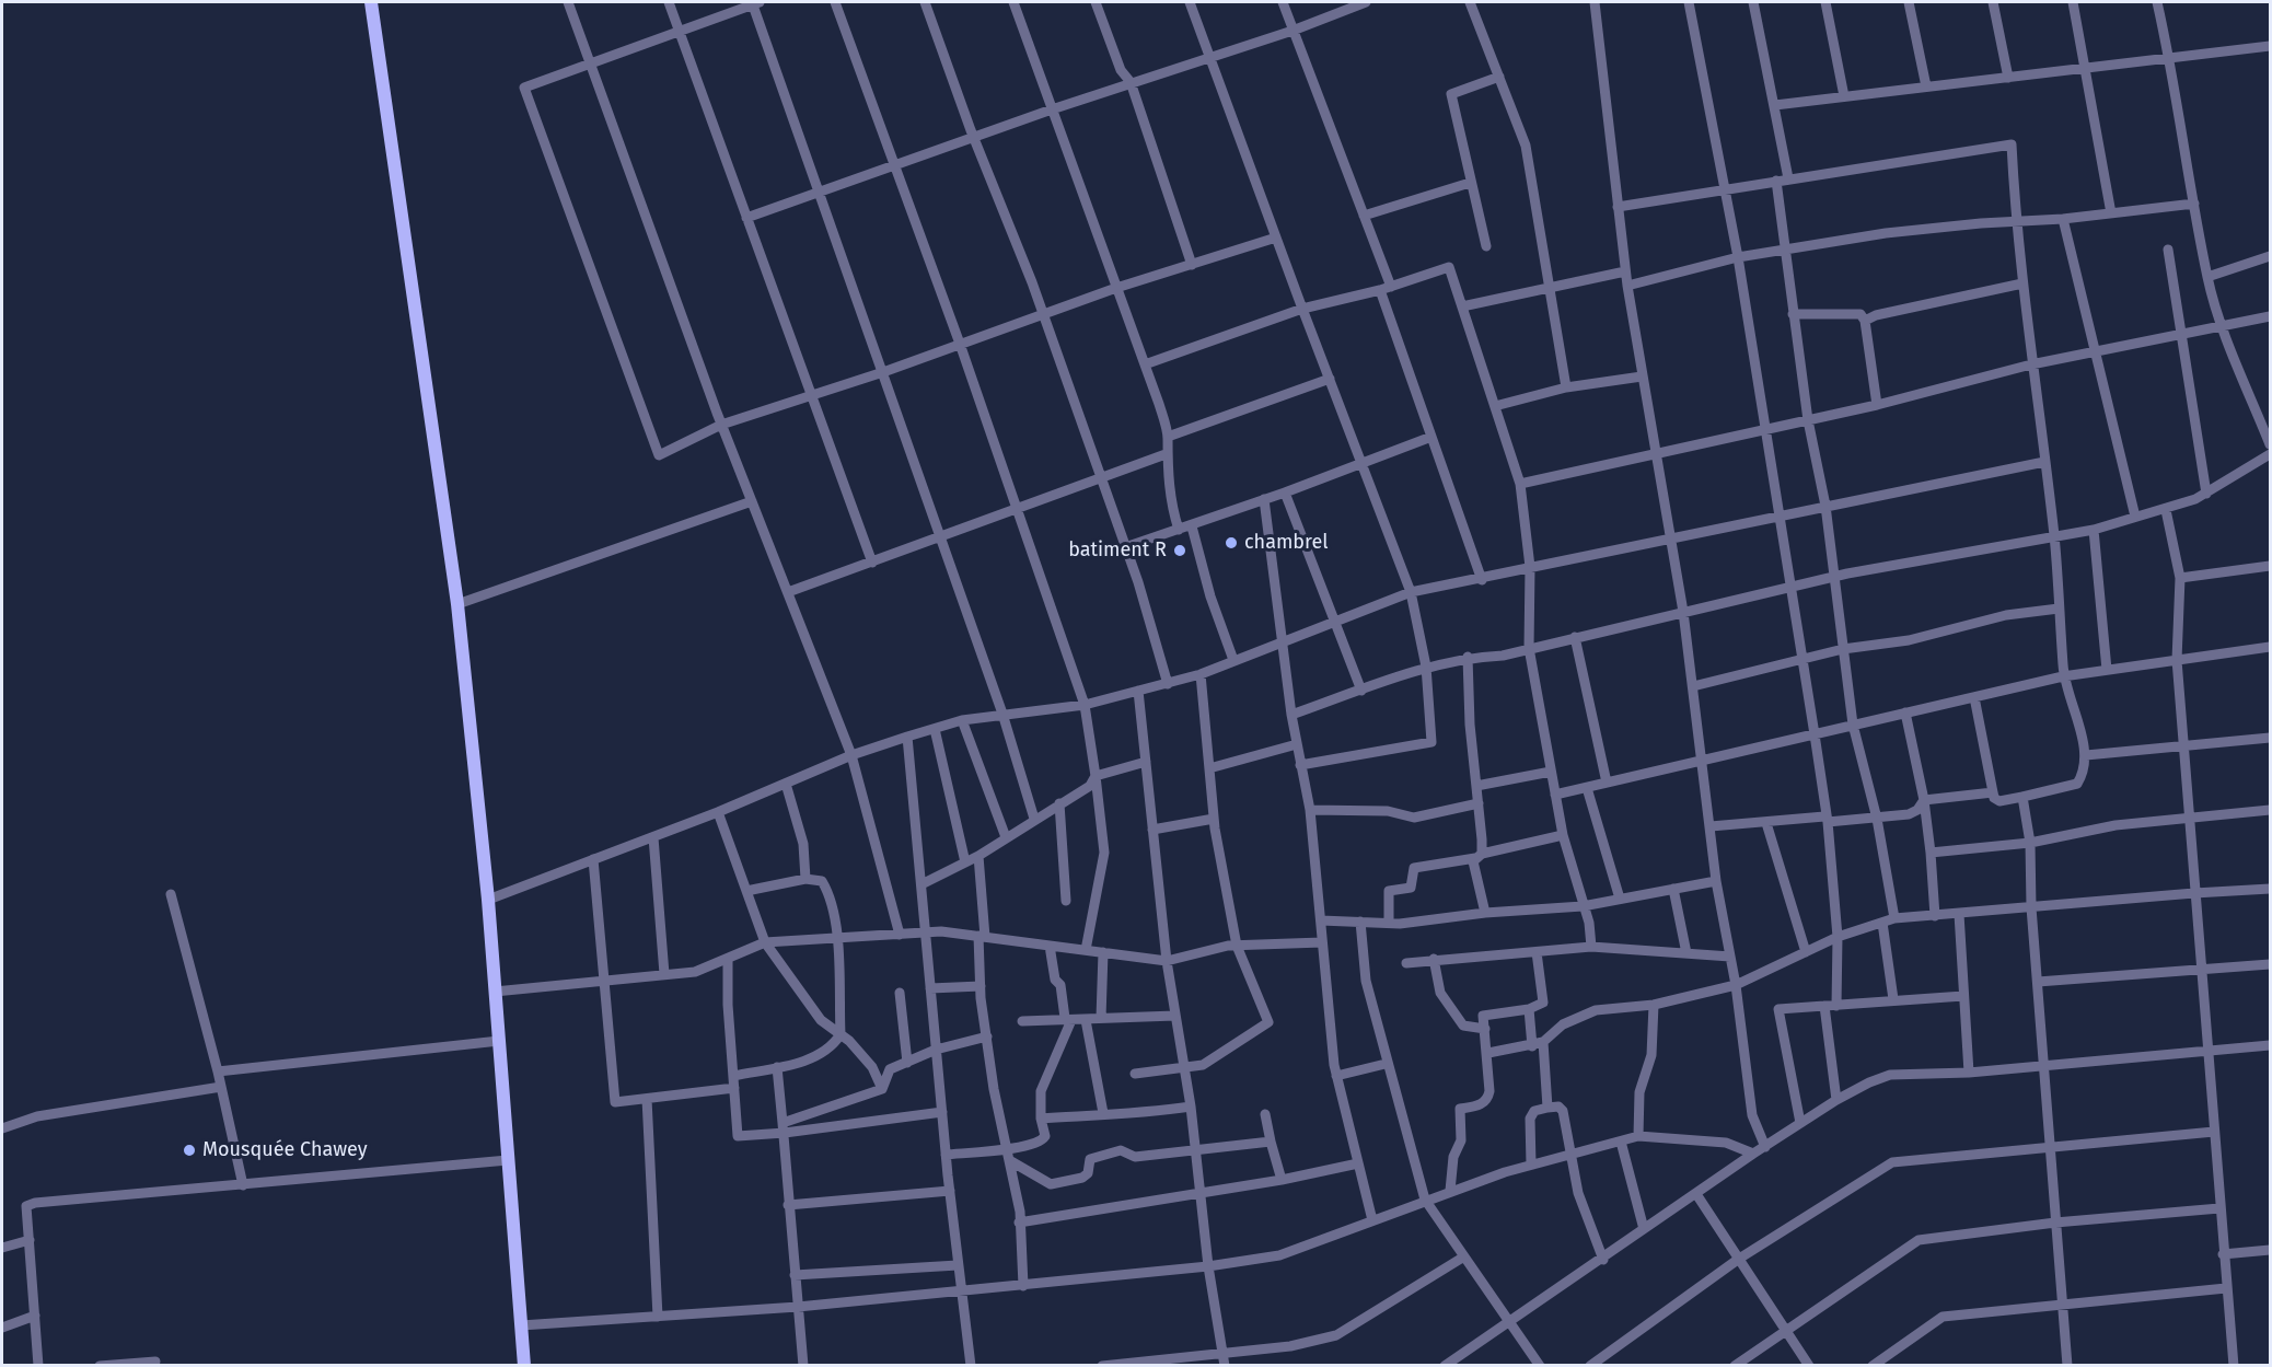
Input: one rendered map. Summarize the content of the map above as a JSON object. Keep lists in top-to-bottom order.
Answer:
{
  "places": ["chambrel", "batiment R", "Mousquée Chawey"]
}
